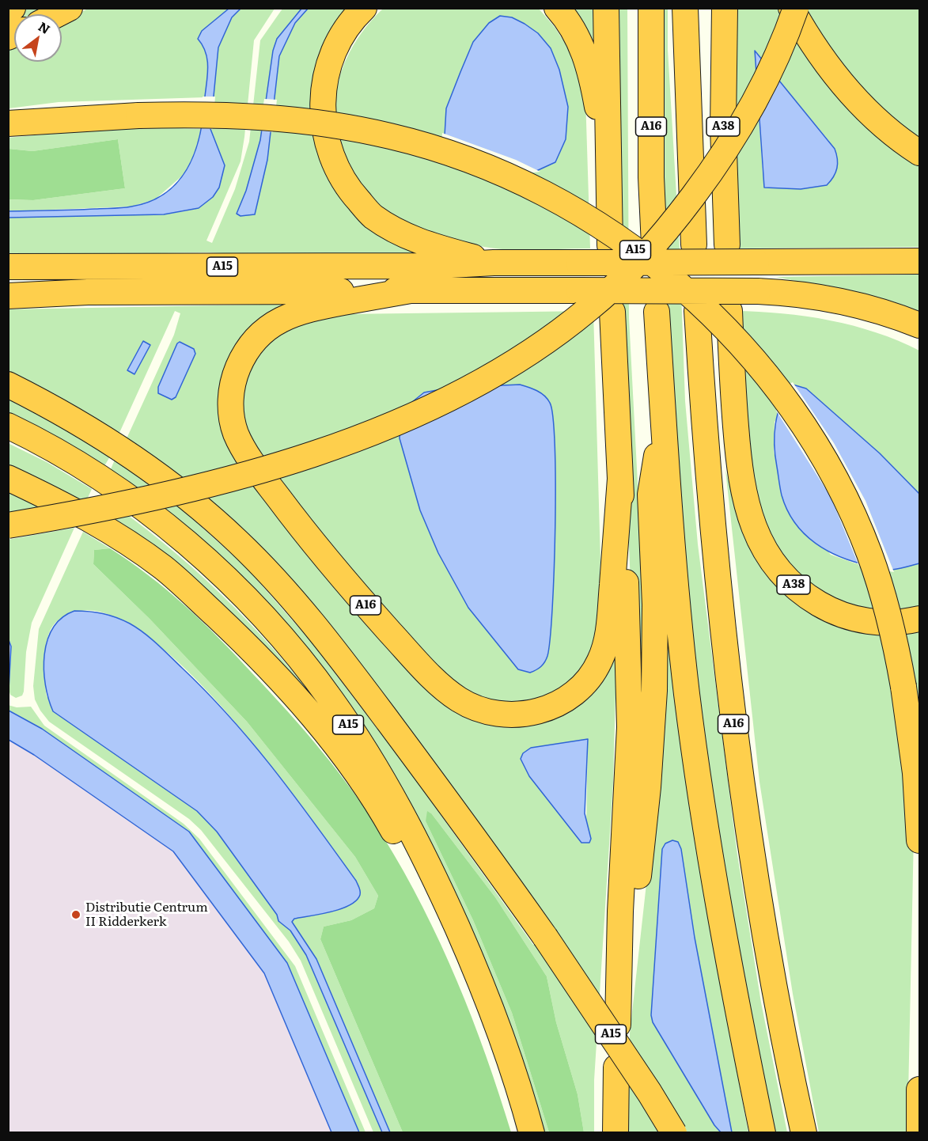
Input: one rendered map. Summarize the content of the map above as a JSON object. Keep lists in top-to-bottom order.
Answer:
{
  "streets": {
    "highway": ["A16", "A38", "A15"]
  },
  "crossings": [
    ["A16", "A15"]
  ],
  "places": ["Distributie Centrum II Ridderkerk"],
  "north": "top right"
}
